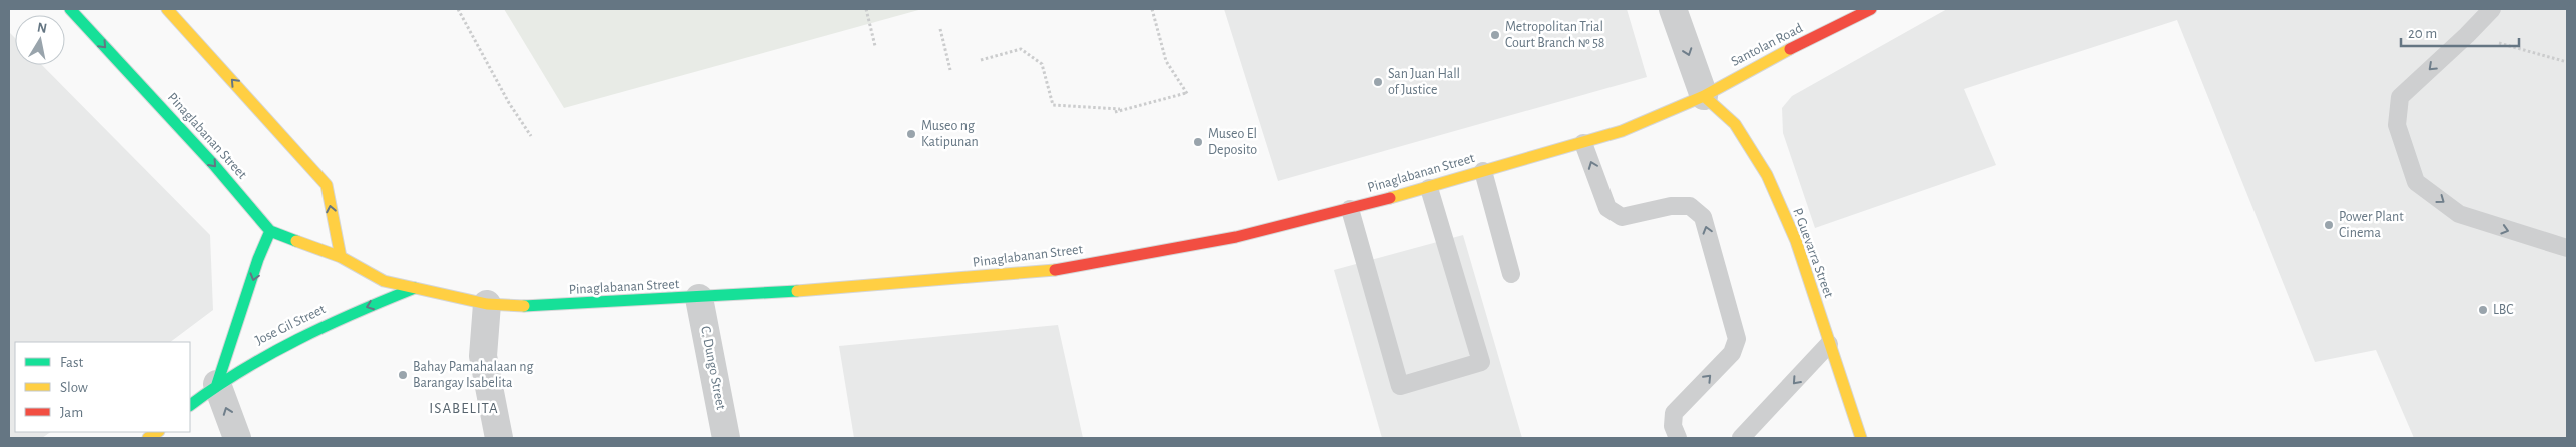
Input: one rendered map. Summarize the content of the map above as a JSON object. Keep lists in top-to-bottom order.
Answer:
{
  "streets": {
    "main road": [
      "Santolan Road",
      "Pinaglabanan Street",
      "P. Guevarra Street",
      "Jose Gil Street"
    ],
    "street": ["C. Dungo Street"]
  },
  "crossings": [
    ["Santolan Road", "Pinaglabanan Street"],
    ["Santolan Road", "P. Guevarra Street"],
    ["Pinaglabanan Street", "P. Guevarra Street"],
    ["Pinaglabanan Street", "Jose Gil Street"],
    ["Pinaglabanan Street", "C. Dungo Street"]
  ],
  "one_way": ["Jose Gil Street"],
  "districts": ["ISABELITA"],
  "places": [
    "Metropolitan Trial Court Branch № 58",
    "San Juan Hall of Justice",
    "Museo ng Katipunan",
    "Museo El Deposito",
    "Power Plant Cinema",
    "LBC",
    "Bahay Pamahalaan ng Barangay Isabelita"
  ],
  "legend": ["Fast", "Slow", "Jam"],
  "scale_bar": "20 m",
  "north": "top"
}
